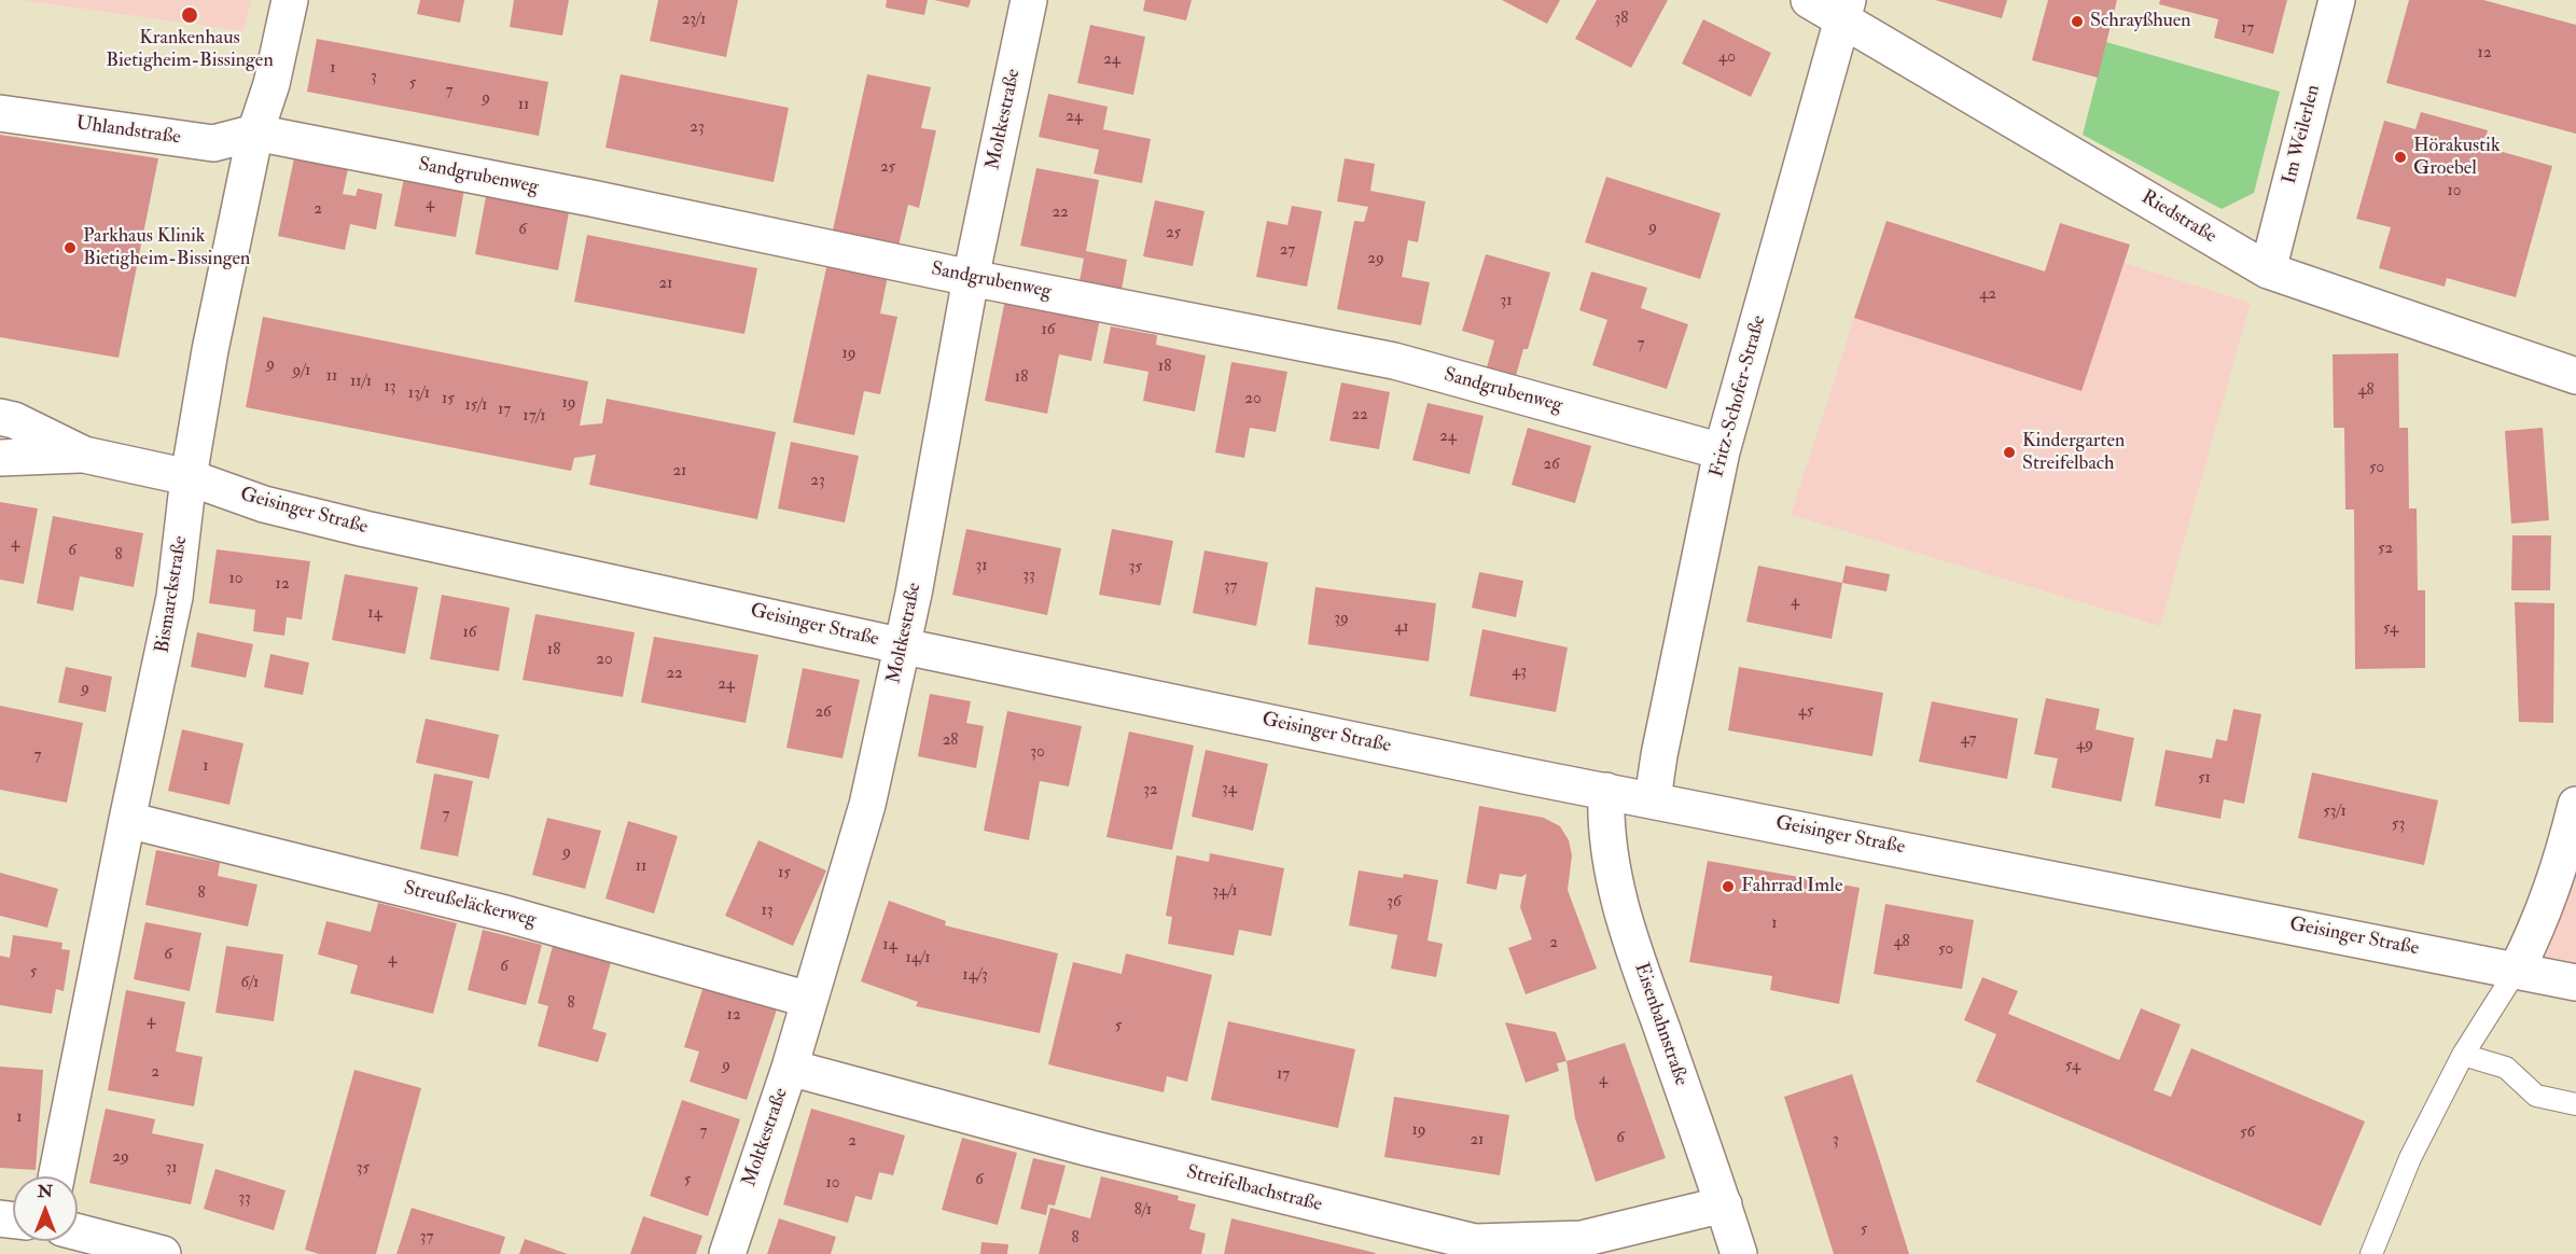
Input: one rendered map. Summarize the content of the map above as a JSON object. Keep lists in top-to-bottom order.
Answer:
{
  "streets": {
    "street": [
      "Moltkestraße",
      "Uhlandstraße",
      "Im Weilerlen",
      "Sandgrubenweg",
      "Riedstraße",
      "Fritz-Schofer-Straße",
      "Geisinger Straße",
      "Bismarckstraße",
      "Streußeläckerweg",
      "Eisenbahnstraße",
      "Streifelbachstraße"
    ]
  },
  "crossings": [
    ["Moltkestraße", "Sandgrubenweg"],
    ["Moltkestraße", "Geisinger Straße"],
    ["Moltkestraße", "Streußeläckerweg"],
    ["Moltkestraße", "Streifelbachstraße"],
    ["Uhlandstraße", "Sandgrubenweg"],
    ["Uhlandstraße", "Bismarckstraße"],
    ["Im Weilerlen", "Riedstraße"],
    ["Sandgrubenweg", "Fritz-Schofer-Straße"],
    ["Sandgrubenweg", "Bismarckstraße"],
    ["Riedstraße", "Fritz-Schofer-Straße"],
    ["Fritz-Schofer-Straße", "Geisinger Straße"],
    ["Geisinger Straße", "Bismarckstraße"],
    ["Geisinger Straße", "Eisenbahnstraße"],
    ["Bismarckstraße", "Streußeläckerweg"],
    ["Eisenbahnstraße", "Streifelbachstraße"]
  ],
  "places": [
    "Krankenhaus Bietigheim-Bissingen",
    "Schrayßhuen",
    "Hörakustik Groebel",
    "Parkhaus Klinik Bietigheim-Bissingen",
    "Kindergarten Streifelbach",
    "Fahrrad Imle"
  ],
  "house_numbers": [
    "38",
    "23/1",
    "17",
    "12",
    "40",
    "24",
    "1",
    "3",
    "5",
    "7",
    "9",
    "11",
    "24",
    "23",
    "25",
    "10",
    "4",
    "2",
    "22",
    "9",
    "6",
    "25",
    "27",
    "29",
    "21",
    "42",
    "31",
    "16",
    "7",
    "19",
    "9",
    "18",
    "9/1",
    "11",
    "18",
    "11/1",
    "13",
    "48",
    "13/1",
    "15",
    "20",
    "19",
    "15/1",
    "17",
    "22",
    "17/1",
    "24",
    "26",
    "50",
    "21",
    "23",
    "4",
    "52",
    "6",
    "8",
    "31",
    "35",
    "33",
    "10",
    "12",
    "37",
    "4",
    "14",
    "39",
    "41",
    "54",
    "16",
    "18",
    "20",
    "43",
    "22",
    "24",
    "9",
    "45",
    "26",
    "47",
    "28",
    "49",
    "30",
    "7",
    "1",
    "51",
    "34",
    "32",
    "53/1",
    "7",
    "53",
    "9",
    "11",
    "15",
    "34/1",
    "8",
    "36",
    "13",
    "1",
    "48",
    "2",
    "14",
    "50",
    "6",
    "14/1",
    "4",
    "6",
    "5",
    "14/3",
    "6/1",
    "8",
    "12",
    "4",
    "5",
    "9",
    "54",
    "2",
    "17",
    "4",
    "1",
    "19",
    "7",
    "56",
    "6",
    "21",
    "3",
    "2",
    "29",
    "31",
    "35",
    "5",
    "6",
    "10",
    "33",
    "8/1",
    "5",
    "37",
    "8"
  ],
  "north": "top"
}
